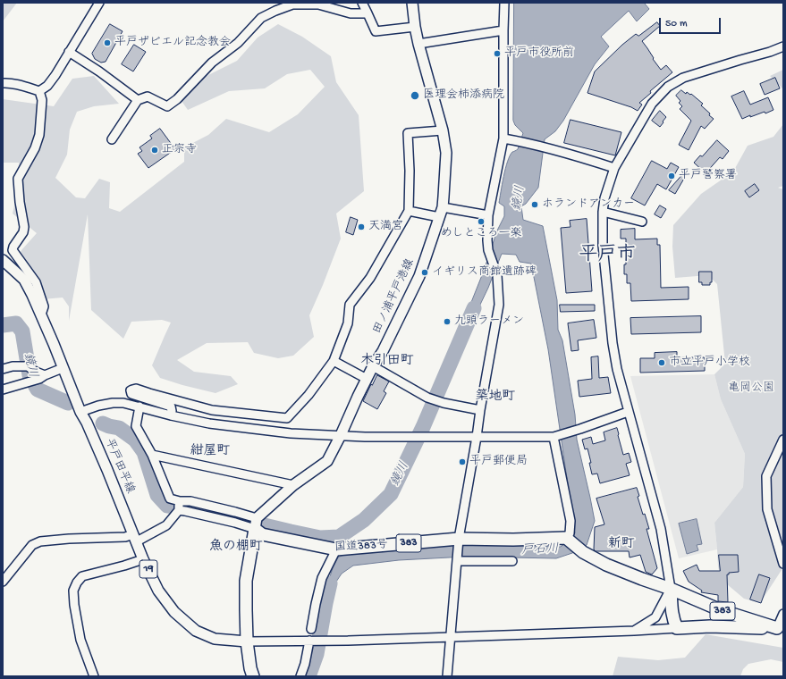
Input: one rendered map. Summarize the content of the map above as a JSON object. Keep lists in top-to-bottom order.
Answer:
{
  "streets": {
    "highway": ["383", "国道383号"],
    "main road": ["田ノ浦平戸港線", "平戸田平線", "19"]
  },
  "crossings": [
    ["田ノ浦平戸港線", "国道383号"],
    ["383", "国道383号"]
  ],
  "districts": [
    "平戸市",
    "木引田町",
    "築地町",
    "紺屋町",
    "新町",
    "魚の棚町"
  ],
  "water": ["鏡川", "戸石川"],
  "parks": ["亀岡公園"],
  "places": [
    "平戸ザビエル記念教会",
    "平戸市役所前",
    "医理会柿添病院",
    "正宗寺",
    "平戸警察署",
    "ホランドアンカー",
    "めしところ一楽",
    "天満宮",
    "イギリス商館遺跡碑",
    "九頭ラーメン",
    "市立平戸小学校",
    "平戸郵便局"
  ],
  "scale_bar": "50 m"
}
